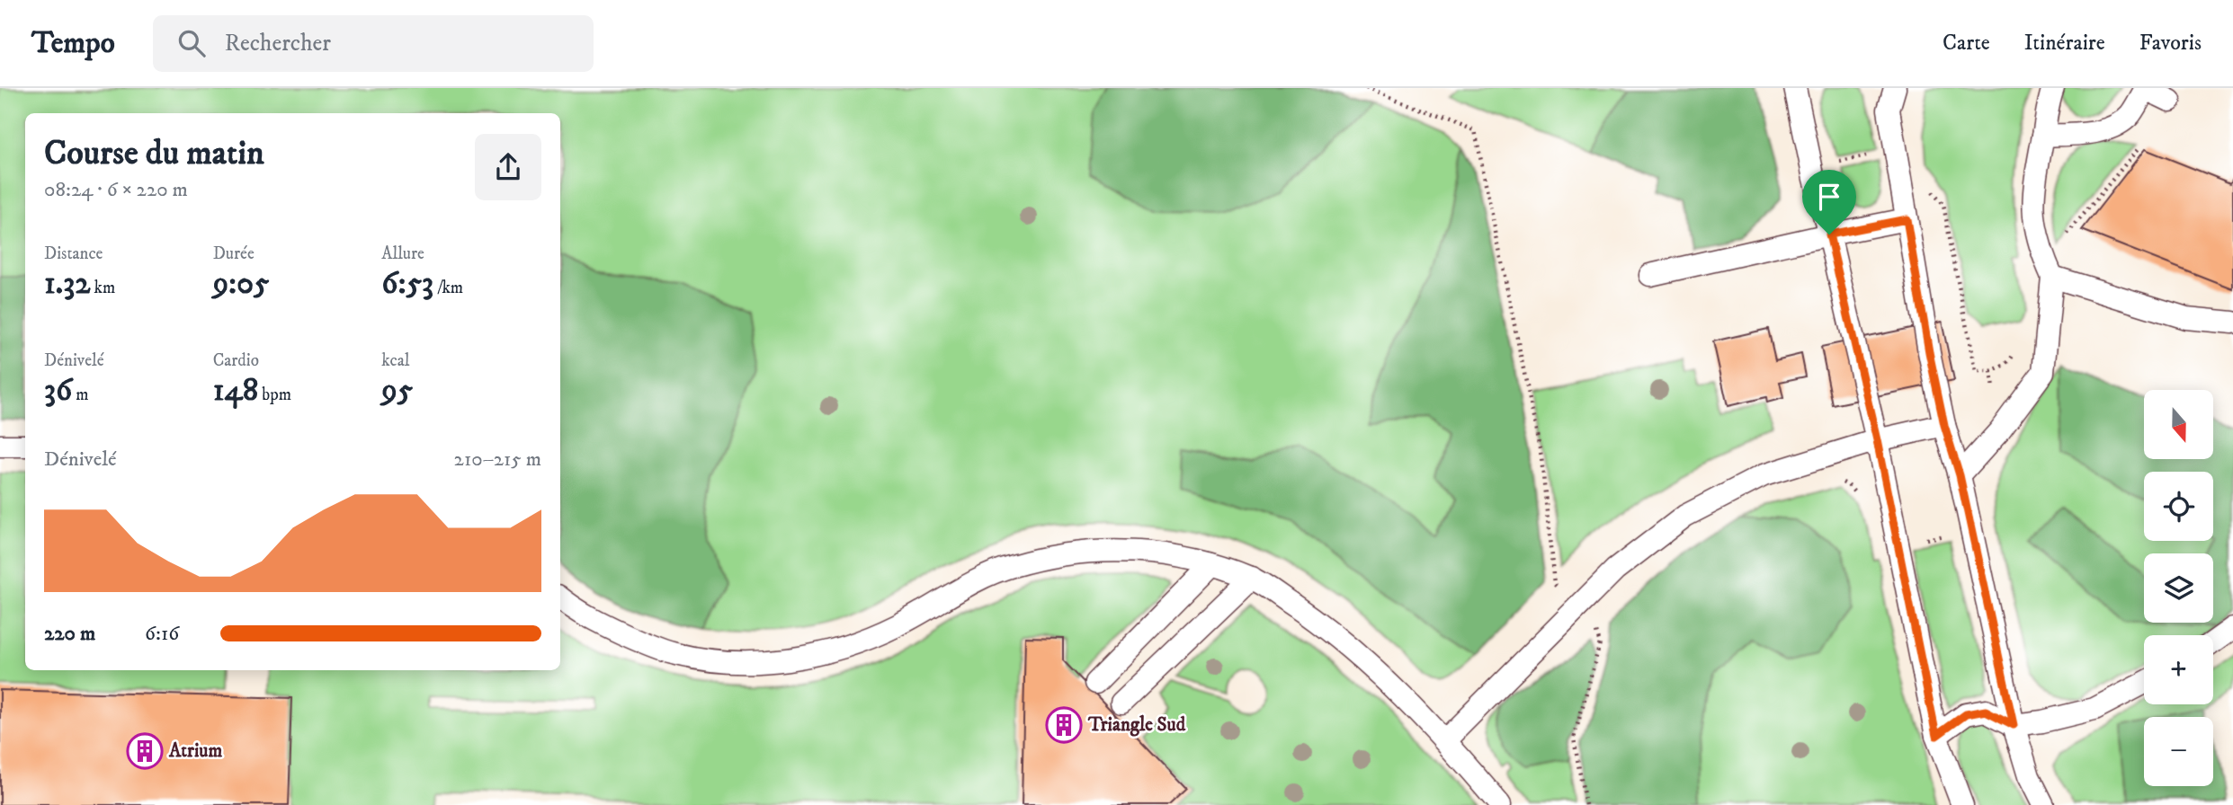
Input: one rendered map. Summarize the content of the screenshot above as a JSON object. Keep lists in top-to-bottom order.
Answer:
{
  "places": {
    "building": ["Triangle Sud", "Atrium"]
  },
  "north": "bottom",
  "page": {
    "header": "Tempo",
    "search": "Rechercher",
    "nav": ["Carte", "Itinéraire", "Favoris"],
    "heading": ["Course du matin", "08:24 · 6 × 220 m"],
    "stats": [
      ["Distance", "1.32 km"],
      ["Durée", "9:05"],
      ["Allure", "6:53 /km"],
      ["Dénivelé", "36 m"],
      ["Cardio", "148 bpm"],
      ["kcal", "95"]
    ],
    "map_buttons": ["+", "−"],
    "chart": ["Dénivelé", "210–215 m"],
    "list": [
      {
        "name": "220 m",
        "note": "6:16"
      }
    ]
  }
}
